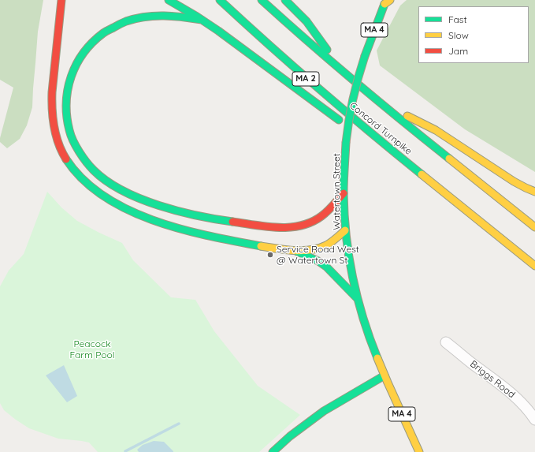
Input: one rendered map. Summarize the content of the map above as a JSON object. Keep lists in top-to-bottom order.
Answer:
{
  "streets": {
    "main road": [
      "MA 4",
      "MA 2",
      "Concord Turnpike",
      "Watertown Street"
    ],
    "street": ["Briggs Road"]
  },
  "parks": ["Peacock Farm Pool"],
  "places": ["Service Road West @ Watertown St"],
  "legend": ["Fast", "Slow", "Jam"]
}
